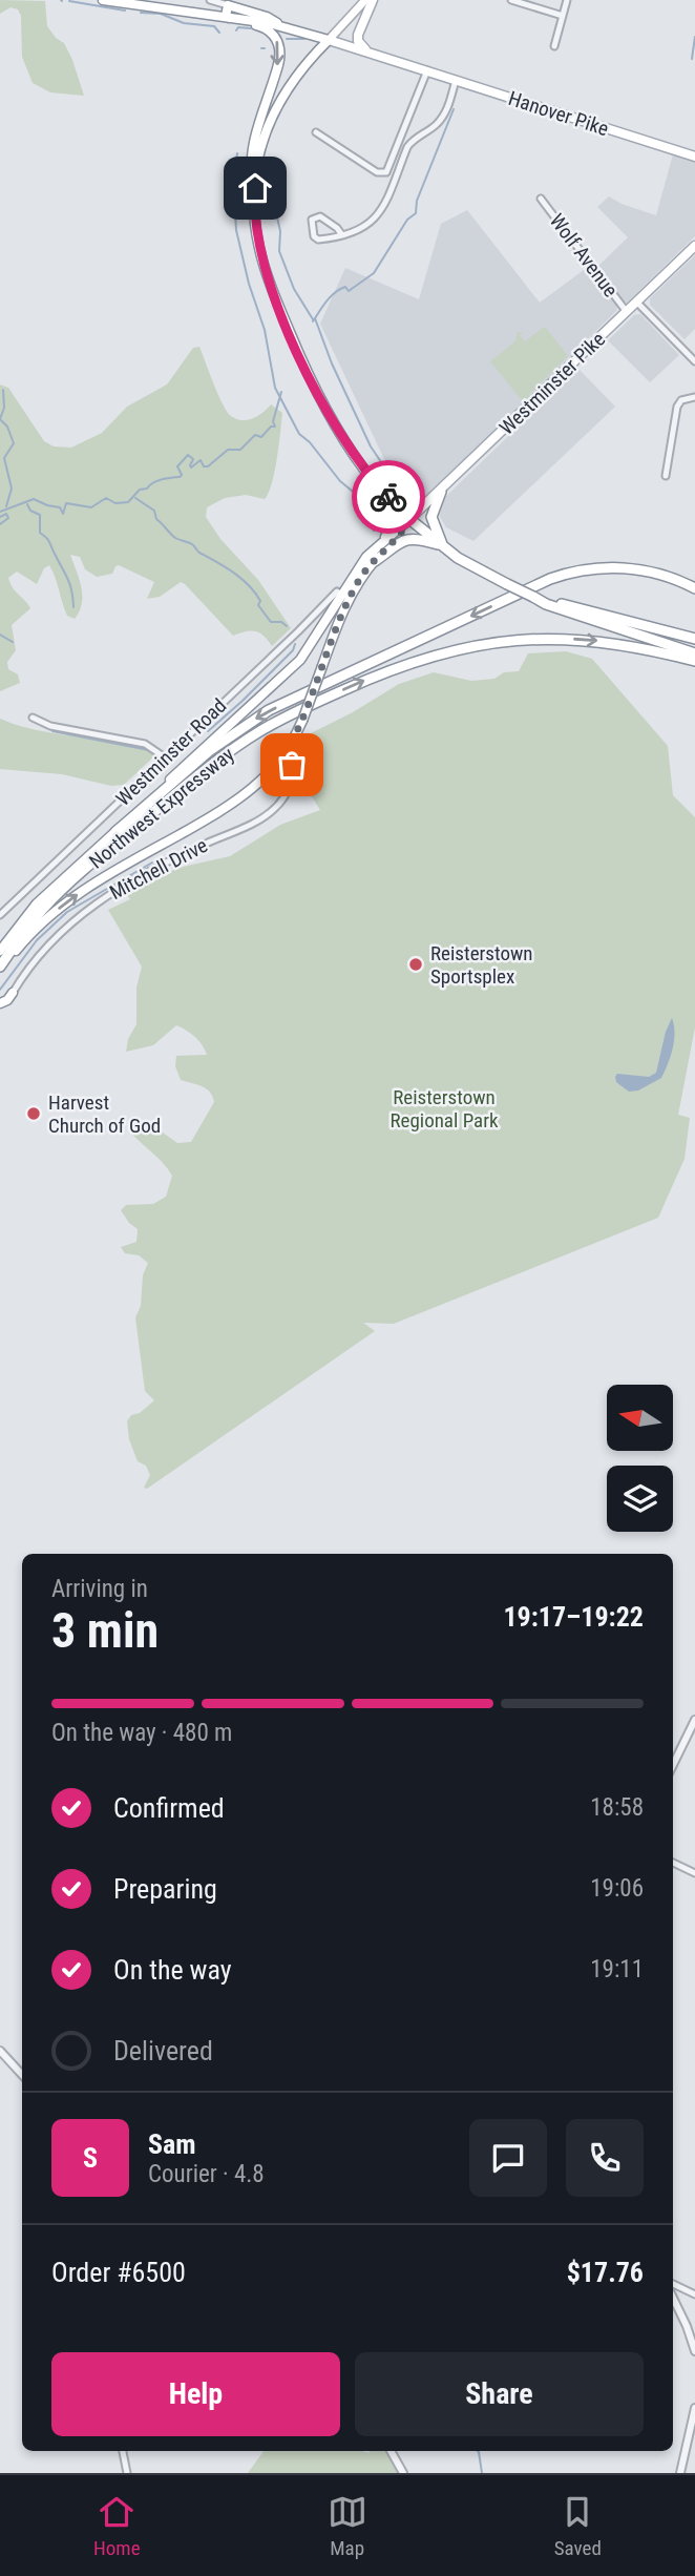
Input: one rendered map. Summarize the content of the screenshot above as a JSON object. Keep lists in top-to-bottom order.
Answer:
{
  "streets": {
    "highway": ["Northwest Expressway"],
    "main road": ["Hanover Pike", "Westminster Pike"],
    "street": ["Wolf Avenue", "Westminster Road", "Mitchell Drive"]
  },
  "crossings": [
    ["Wolf Avenue", "Westminster Pike"],
    ["Westminster Pike", "Westminster Road"],
    ["Westminster Pike", "Northwest Expressway"],
    ["Westminster Pike", "Mitchell Drive"]
  ],
  "parks": ["Reisterstown Regional Park"],
  "places": ["Reisterstown Sportsplex", "Harvest Church of God"],
  "north": "left",
  "page": {
    "heading": ["3 min", "Arriving in", "19:17–19:22"],
    "panel": [
      "Sam",
      "Courier · 4.8",
      "Order #6500",
      "$17.76"
    ],
    "bar": "On the way · 480 m",
    "list": [
      ["Confirmed", "18:58"],
      ["Preparing", "19:06"],
      ["On the way", "19:11"],
      "Delivered"
    ],
    "round": "S",
    "buttons": ["Help", "Share"],
    "tabs": ["Home", "Map", "Saved"]
  }
}
